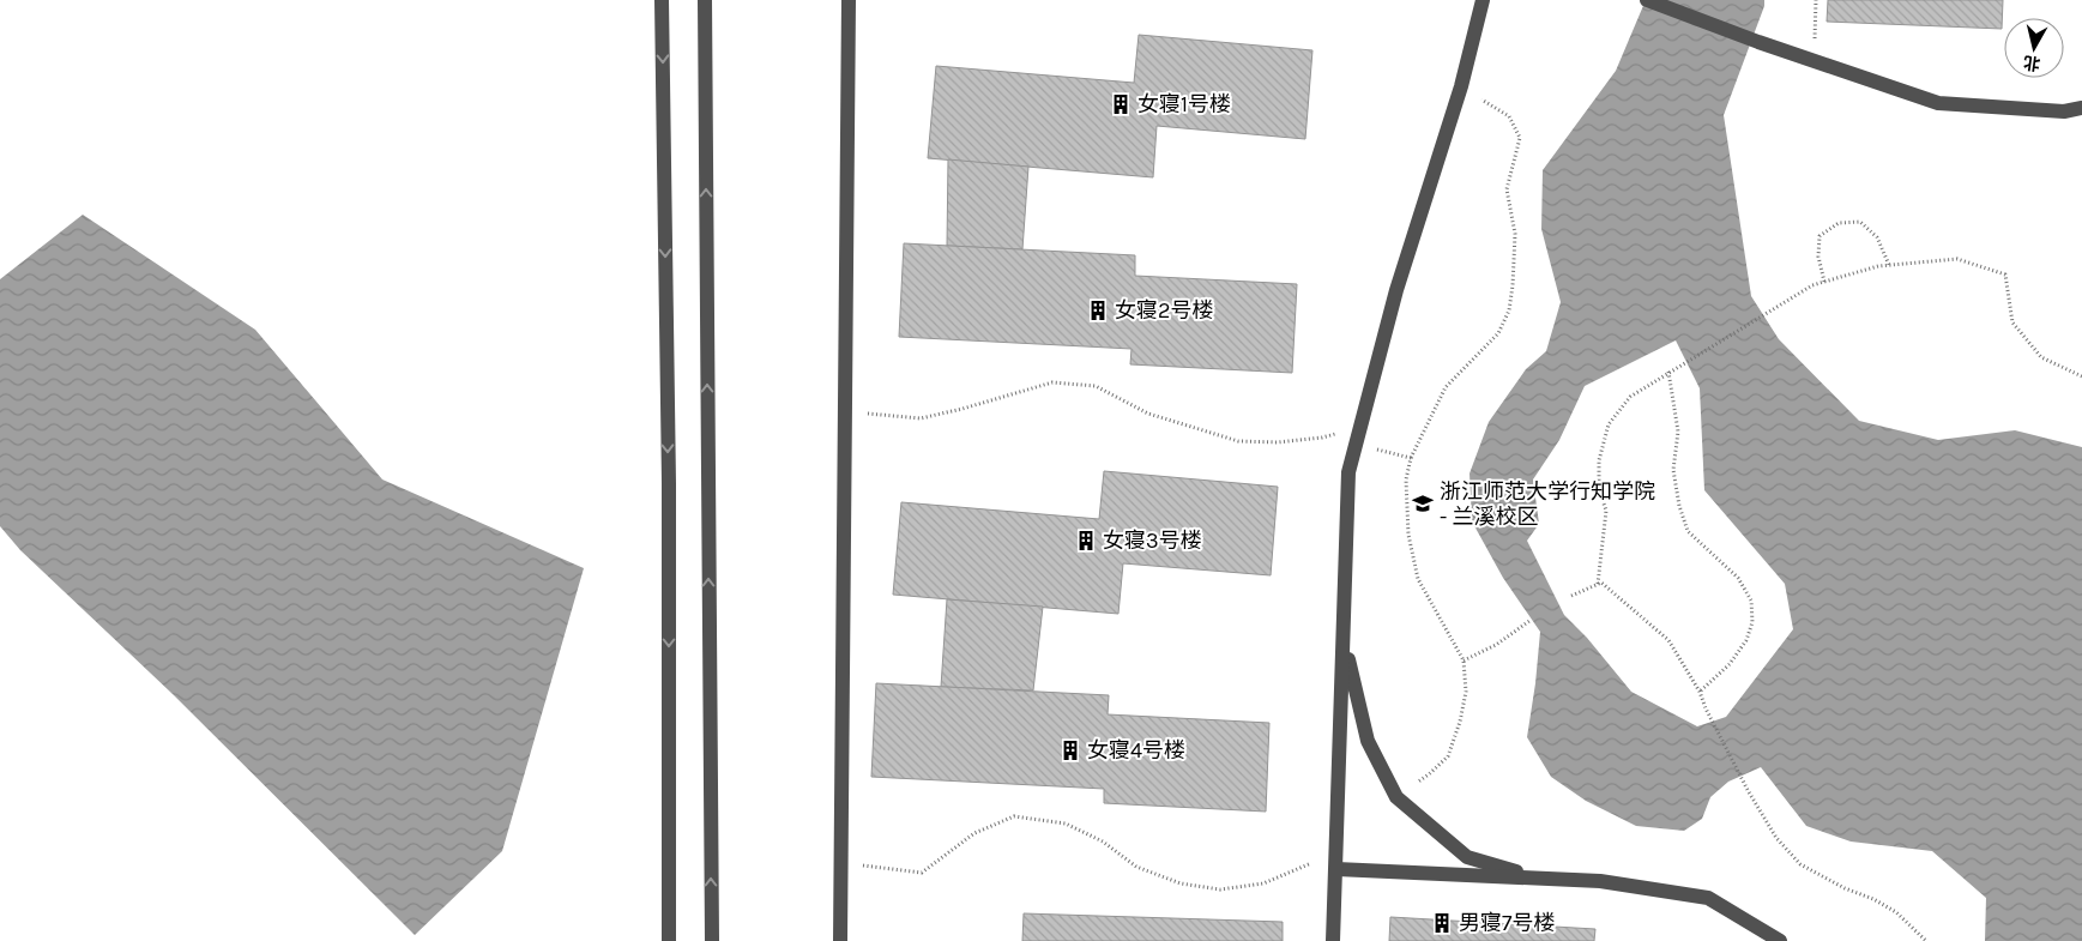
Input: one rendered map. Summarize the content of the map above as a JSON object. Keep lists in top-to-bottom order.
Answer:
{
  "places": {
    "building": [
      "女寝1号楼",
      "女寝2号楼",
      "女寝3号楼",
      "女寝4号楼",
      "男寝7号楼"
    ],
    "school or university": ["浙江师范大学行知学院 - 兰溪校区"]
  },
  "north": "bottom"
}
